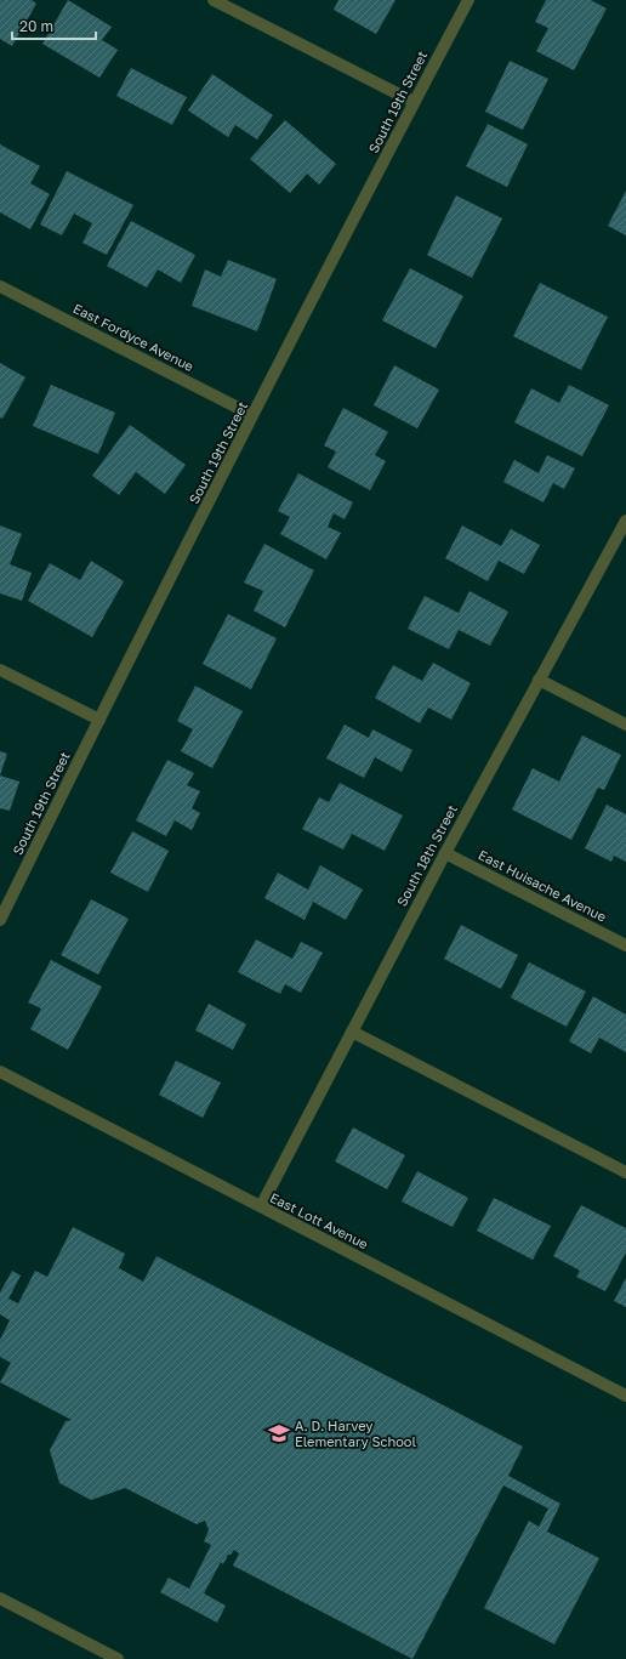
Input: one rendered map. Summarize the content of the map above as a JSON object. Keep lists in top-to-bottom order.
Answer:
{
  "streets": {
    "street": [
      "South 19th Street",
      "East Fordyce Avenue",
      "South 18th Street",
      "East Huisache Avenue",
      "East Lott Avenue"
    ]
  },
  "crossings": [
    ["South 19th Street", "East Fordyce Avenue"],
    ["South 18th Street", "East Huisache Avenue"],
    ["South 18th Street", "East Lott Avenue"]
  ],
  "places": {
    "school or university": ["A. D. Harvey Elementary School"]
  },
  "scale_bar": "20 m"
}
